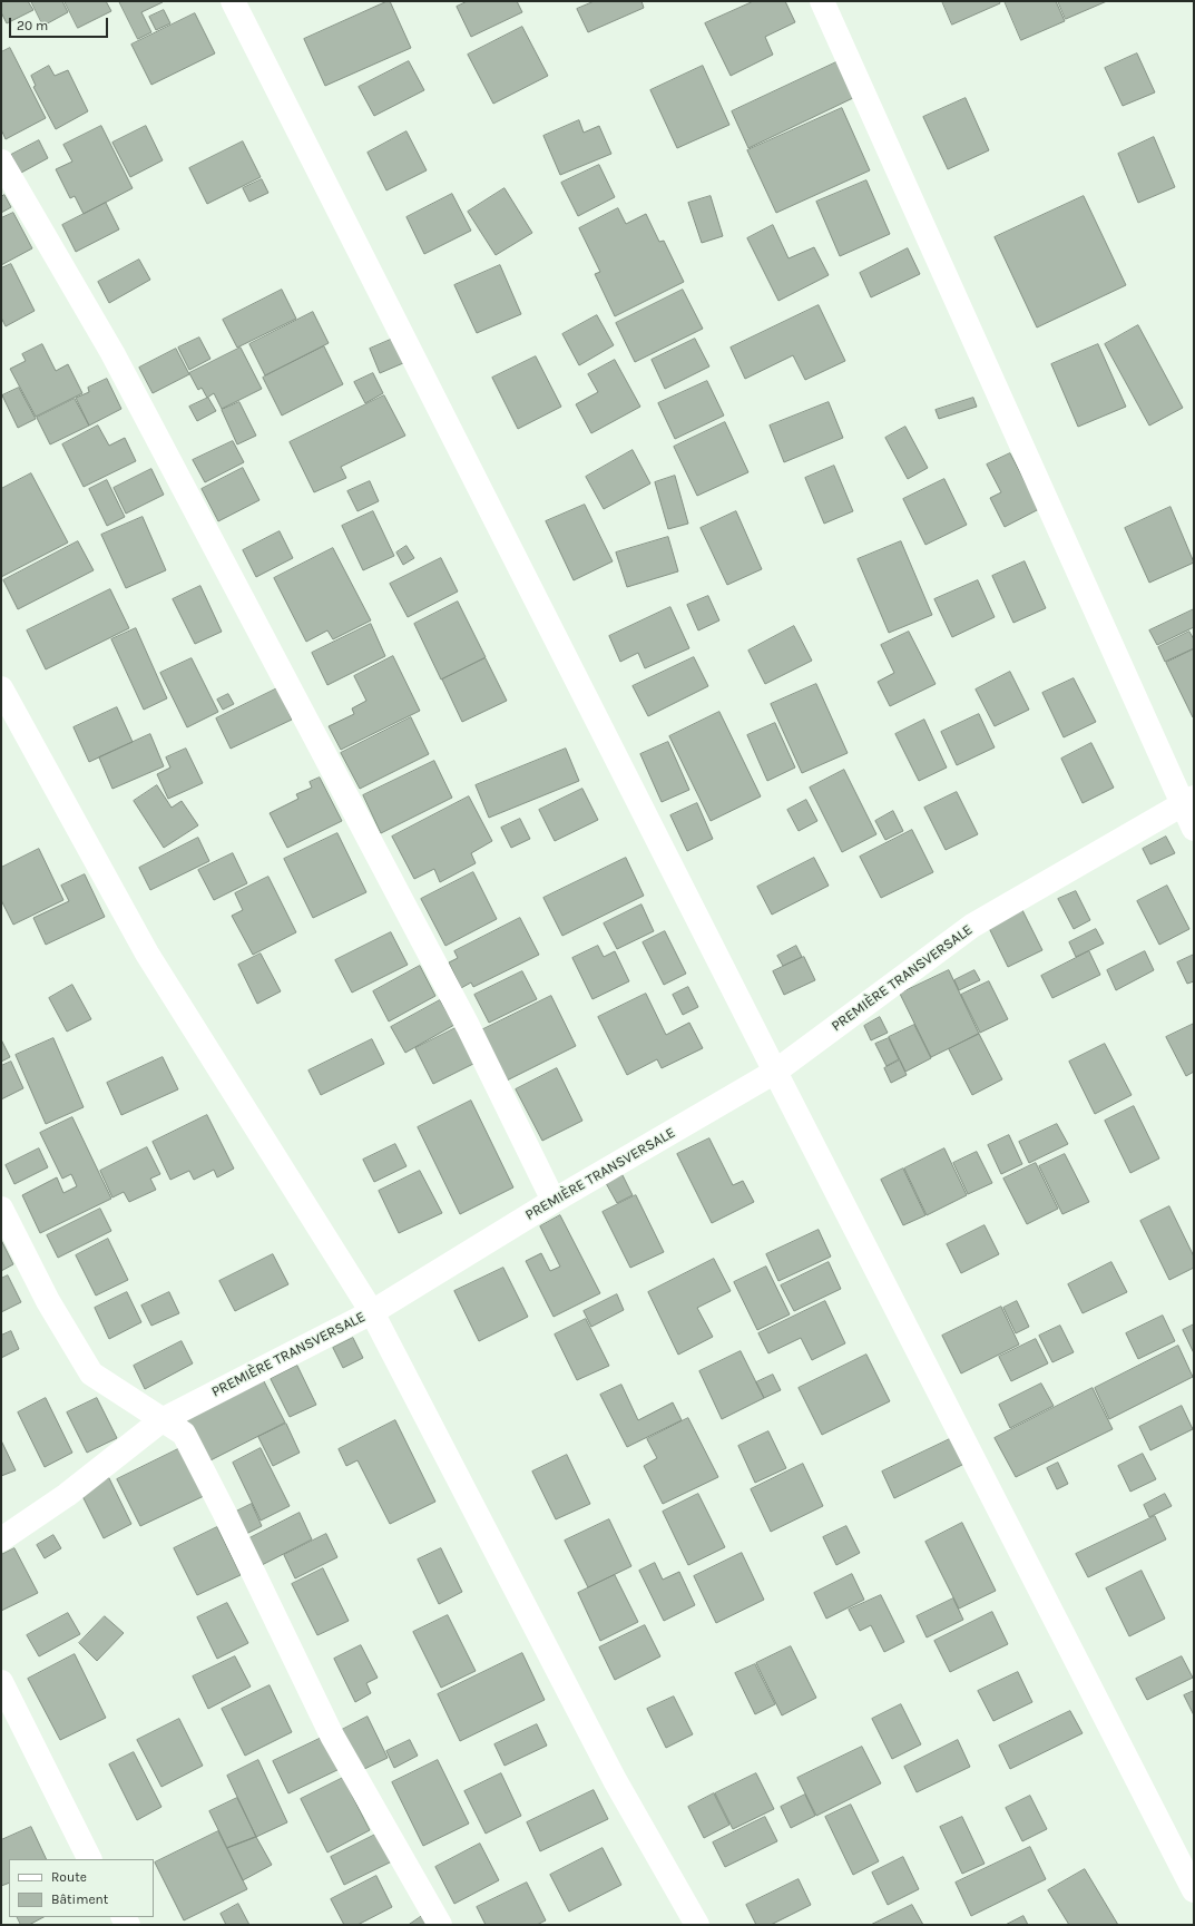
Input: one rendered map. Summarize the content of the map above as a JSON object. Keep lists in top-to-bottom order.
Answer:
{
  "streets": {
    "street": ["PREMIÈRE TRANSVERSALE"]
  },
  "legend": ["Route", "Bâtiment"],
  "scale_bar": "20 m"
}
